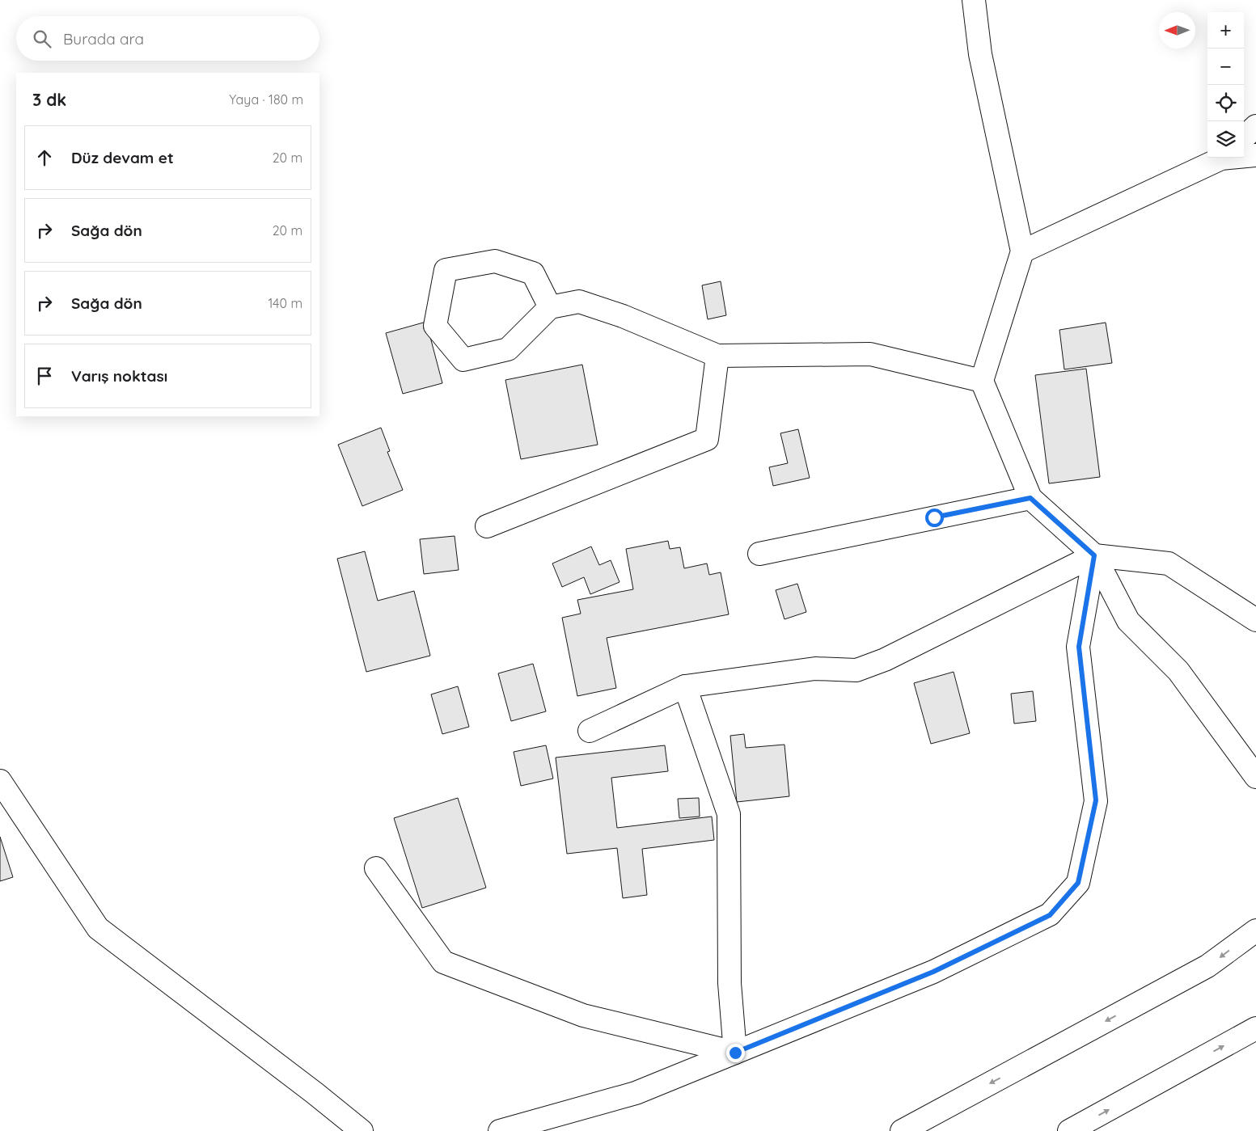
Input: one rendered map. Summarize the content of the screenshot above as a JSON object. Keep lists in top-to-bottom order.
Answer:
{
  "north": "left",
  "page": {
    "map_buttons": ["+", "−"],
    "search": "Burada ara",
    "heading": ["3 dk", "Yaya · 180 m"],
    "list": [
      ["Düz devam et", "20 m"],
      ["Sağa dön", "20 m"],
      ["Sağa dön", "140 m"],
      "Varış noktası"
    ]
  }
}
